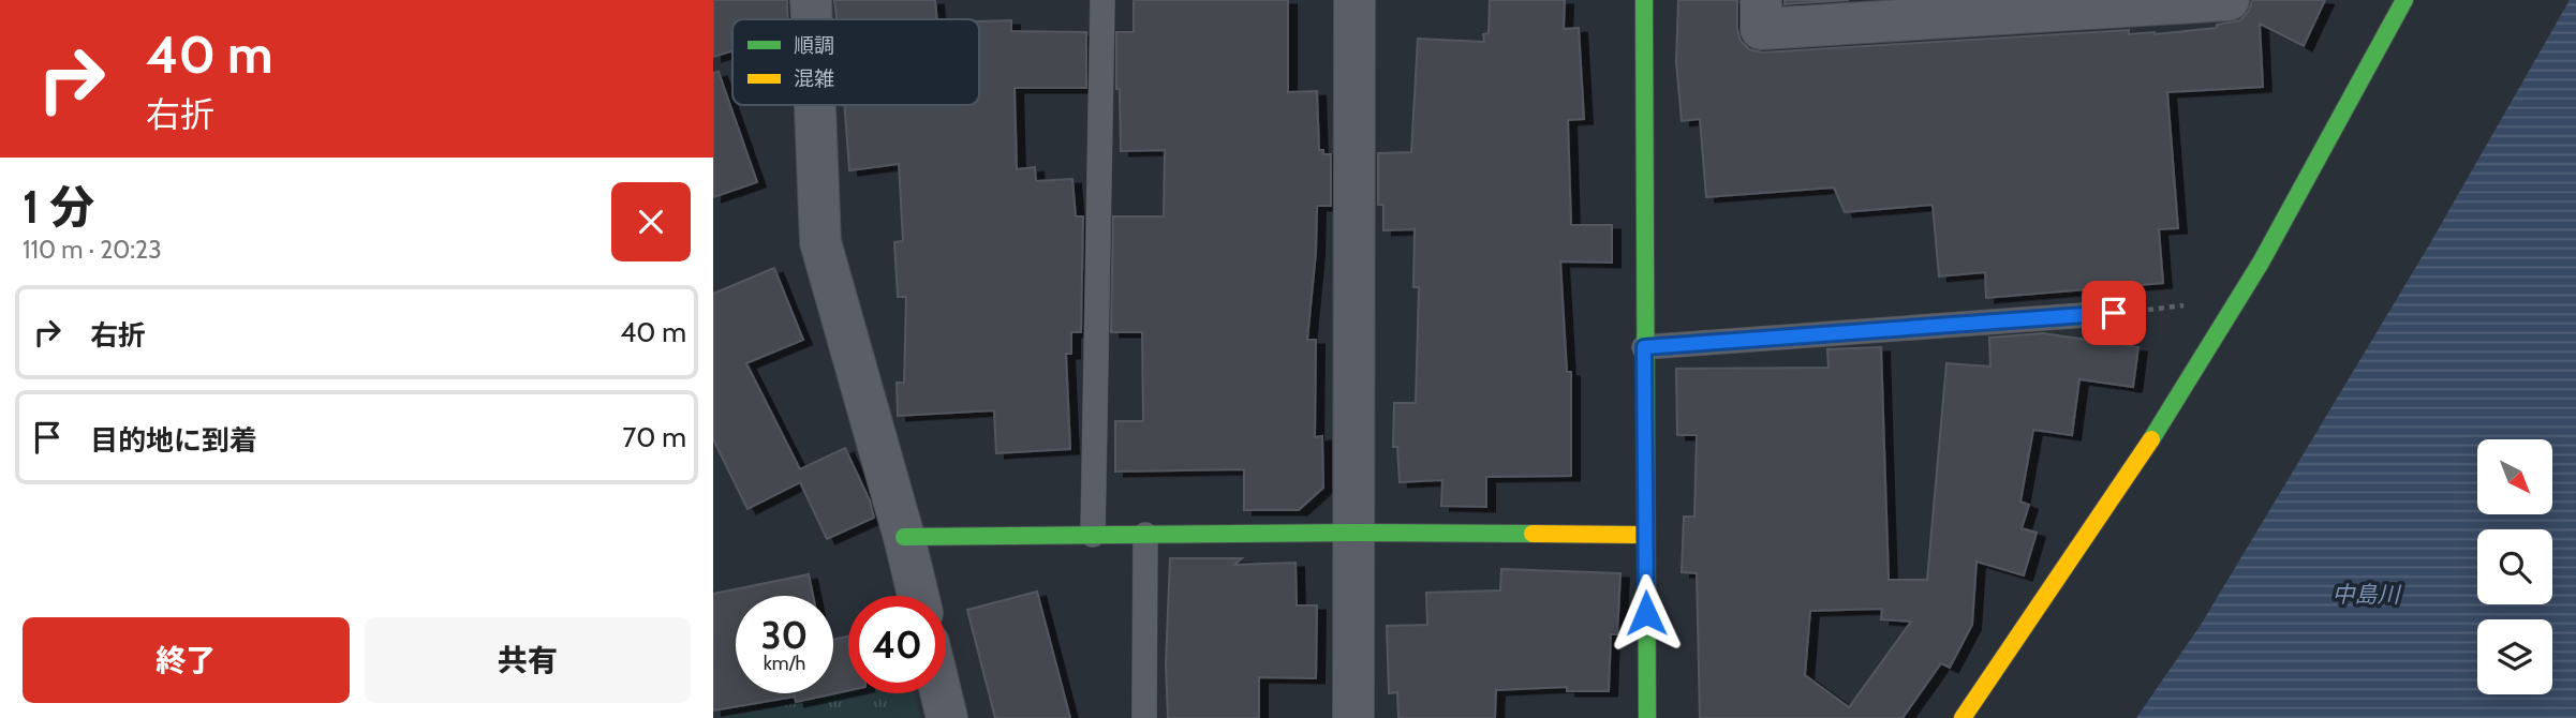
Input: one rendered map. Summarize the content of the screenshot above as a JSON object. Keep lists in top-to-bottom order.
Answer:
{
  "water": ["中島川"],
  "legend": ["順調", "混雑"],
  "north": "bottom right",
  "page": {
    "turn": ["40 m", "右折"],
    "heading": ["1 分", "110 m · 20:23"],
    "list": [
      {
        "name": "右折",
        "value": "40 m"
      },
      {
        "name": "目的地に到着",
        "value": "70 m"
      }
    ],
    "speed": "30 km/h",
    "limit": "40",
    "buttons": ["終了", "共有"]
  }
}
